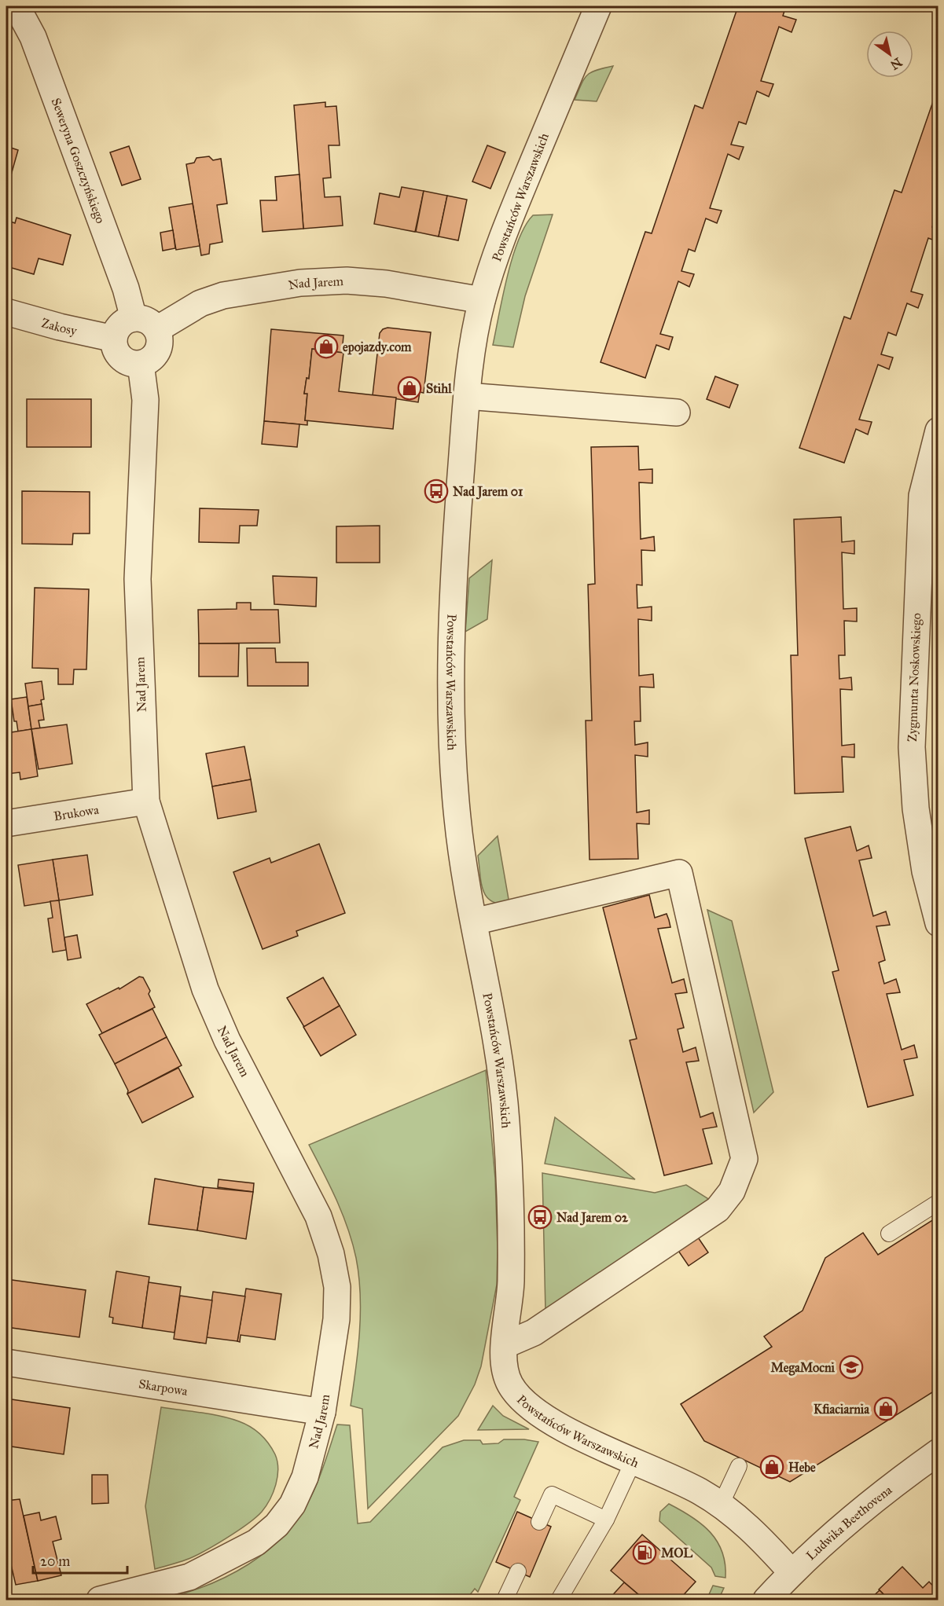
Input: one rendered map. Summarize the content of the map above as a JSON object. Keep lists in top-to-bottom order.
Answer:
{
  "streets": {
    "street": [
      "Seweryna Goszczyńskiego",
      "Powstańców Warszawskich",
      "Nad Jarem",
      "Zakosy",
      "Zygmunta Noskowskiego",
      "Brukowa",
      "Skarpowa",
      "Ludwika Beethovena"
    ]
  },
  "crossings": [
    ["Seweryna Goszczyńskiego", "Nad Jarem"],
    ["Seweryna Goszczyńskiego", "Zakosy"],
    ["Powstańców Warszawskich", "Nad Jarem"],
    ["Powstańców Warszawskich", "Ludwika Beethovena"],
    ["Nad Jarem", "Zakosy"],
    ["Nad Jarem", "Brukowa"],
    ["Nad Jarem", "Skarpowa"]
  ],
  "places": {
    "shop": [
      "epojazdy.com",
      "Stihl",
      "Kfiaciarnia",
      "Hebe"
    ],
    "bus stop": ["Nad Jarem 01", "Nad Jarem 02"],
    "school or university": ["MegaMocni"],
    "fuel station": ["MOL"]
  },
  "scale_bar": "20 m",
  "north": "bottom right"
}
